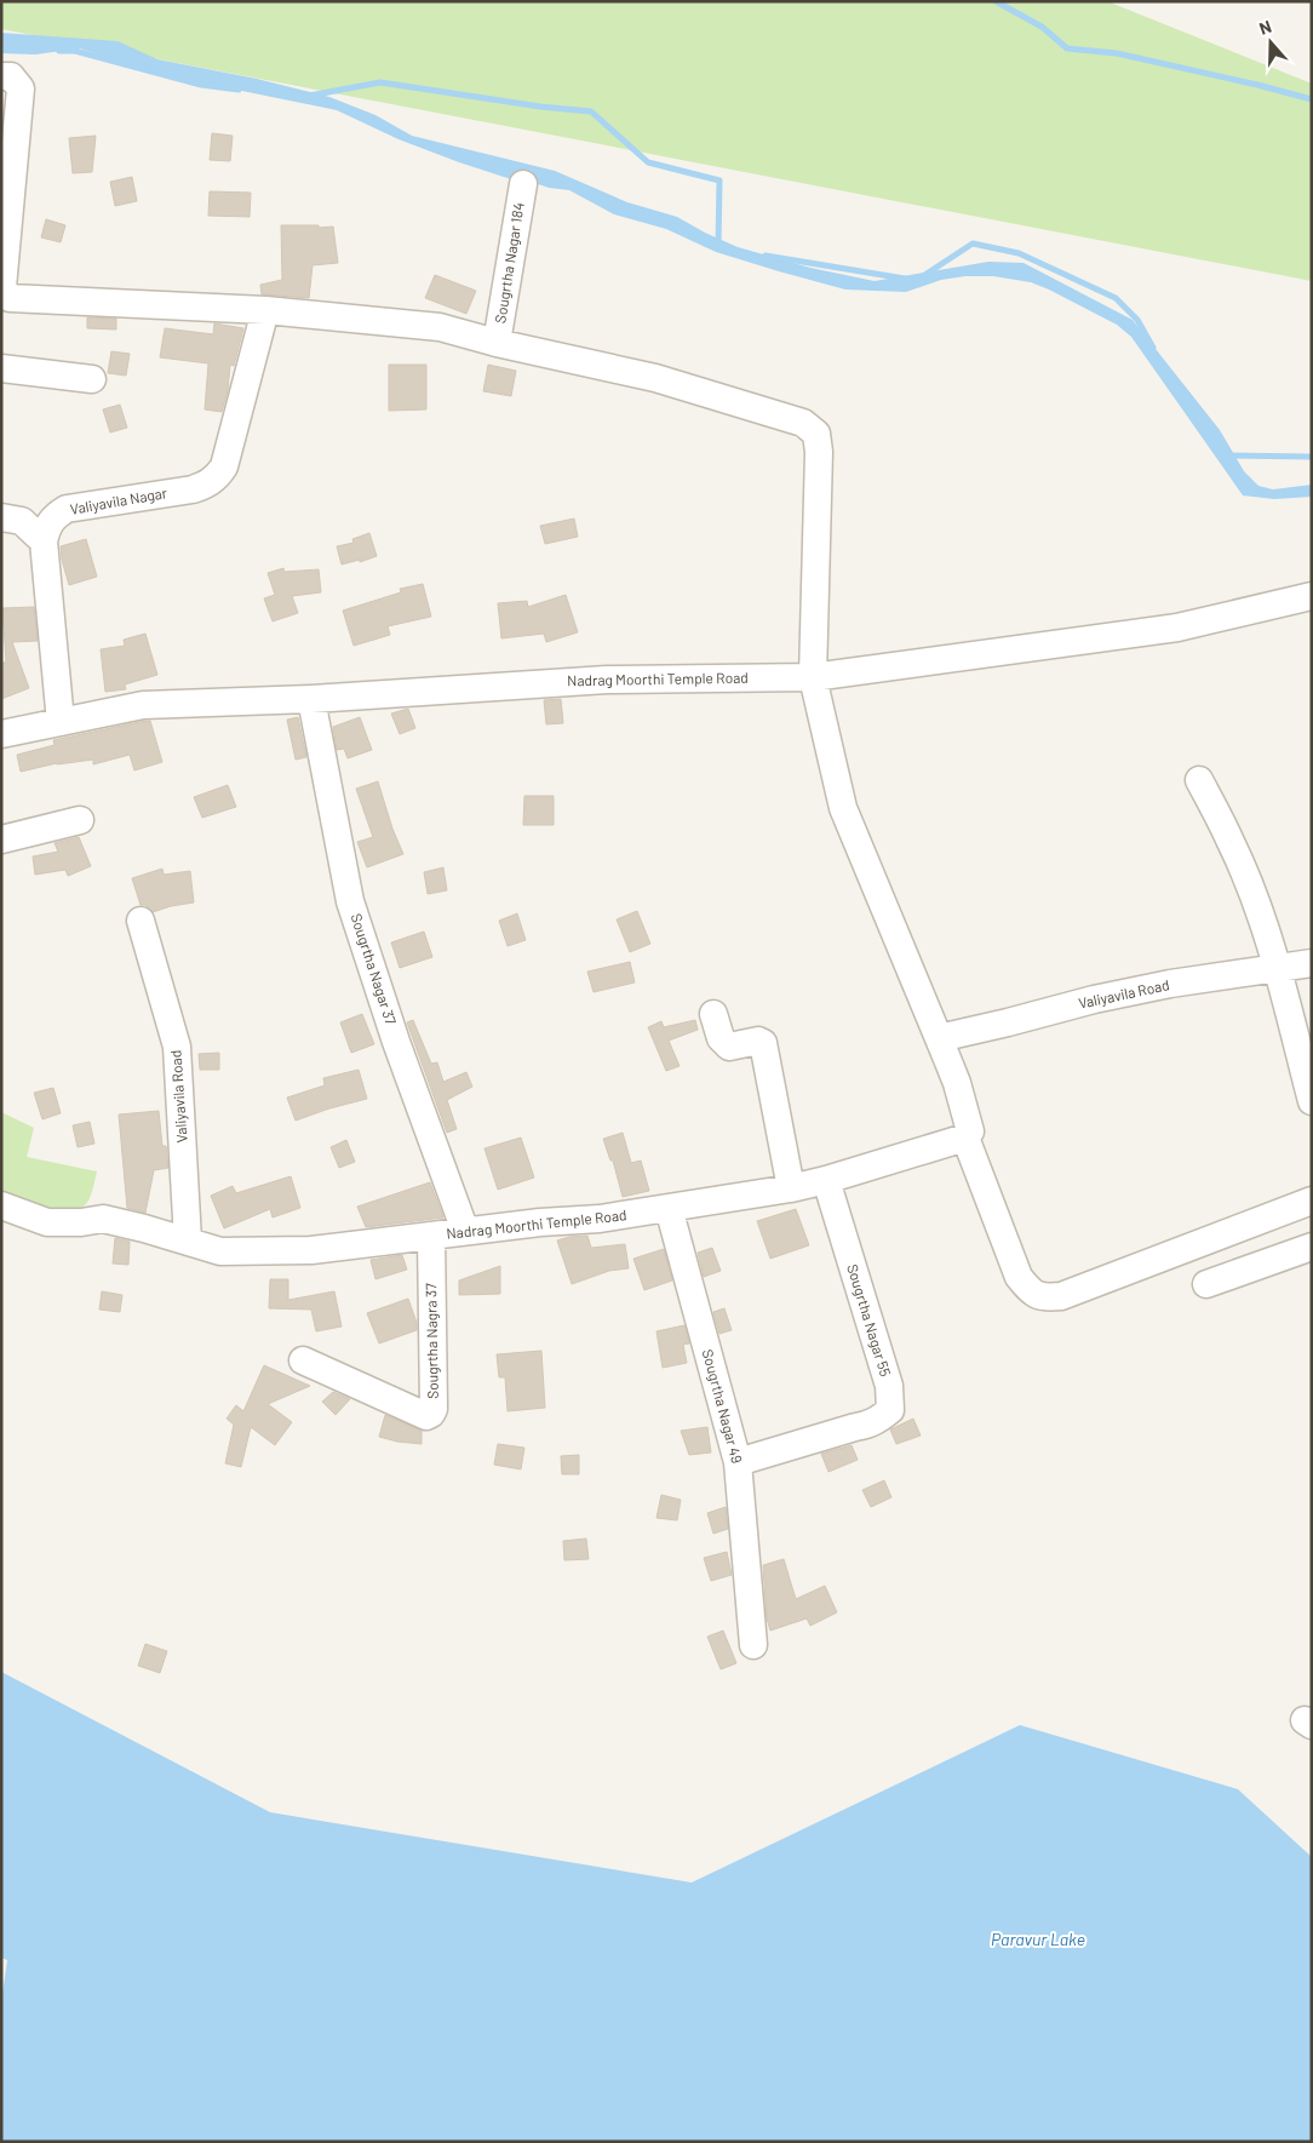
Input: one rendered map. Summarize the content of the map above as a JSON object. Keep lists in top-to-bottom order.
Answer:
{
  "streets": {
    "street": [
      "Sougrtha Nagar 184",
      "Valiyavila Nagar",
      "Nadrag Moorthi Temple Road",
      "Sougrtha Nagar 37",
      "Valiyavila Road",
      "Sougrtha Nagar 55",
      "Sougrtha Nagra 37",
      "Sougrtha Nagar 49"
    ]
  },
  "crossings": [
    ["Nadrag Moorthi Temple Road", "Sougrtha Nagar 37"],
    ["Nadrag Moorthi Temple Road", "Valiyavila Road"],
    ["Nadrag Moorthi Temple Road", "Sougrtha Nagar 55"],
    ["Nadrag Moorthi Temple Road", "Sougrtha Nagra 37"],
    ["Nadrag Moorthi Temple Road", "Sougrtha Nagar 49"],
    ["Sougrtha Nagar 55", "Sougrtha Nagar 49"]
  ],
  "water": ["Paravur Lake"],
  "north": "top"
}
